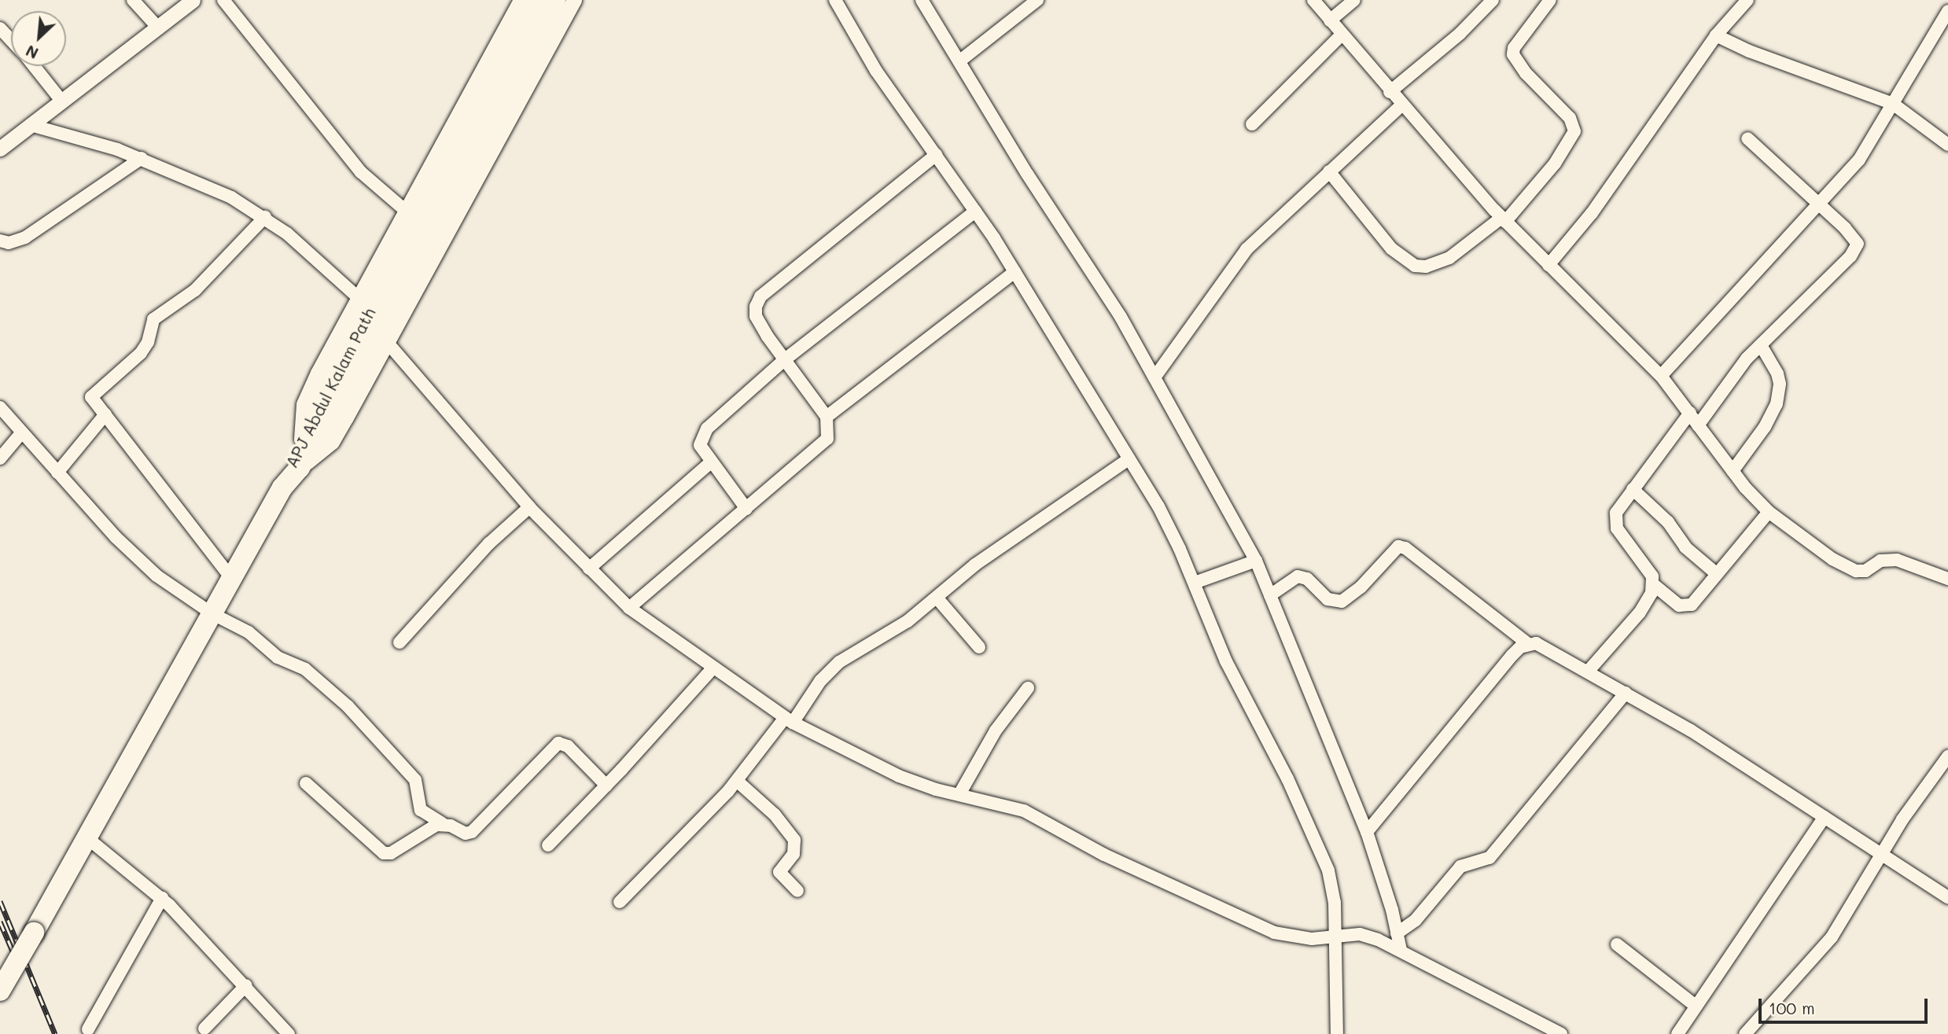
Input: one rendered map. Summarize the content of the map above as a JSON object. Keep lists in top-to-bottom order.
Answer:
{
  "streets": {
    "highway": ["APJ Abdul Kalam Path"]
  },
  "scale_bar": "100 m",
  "north": "bottom left"
}
